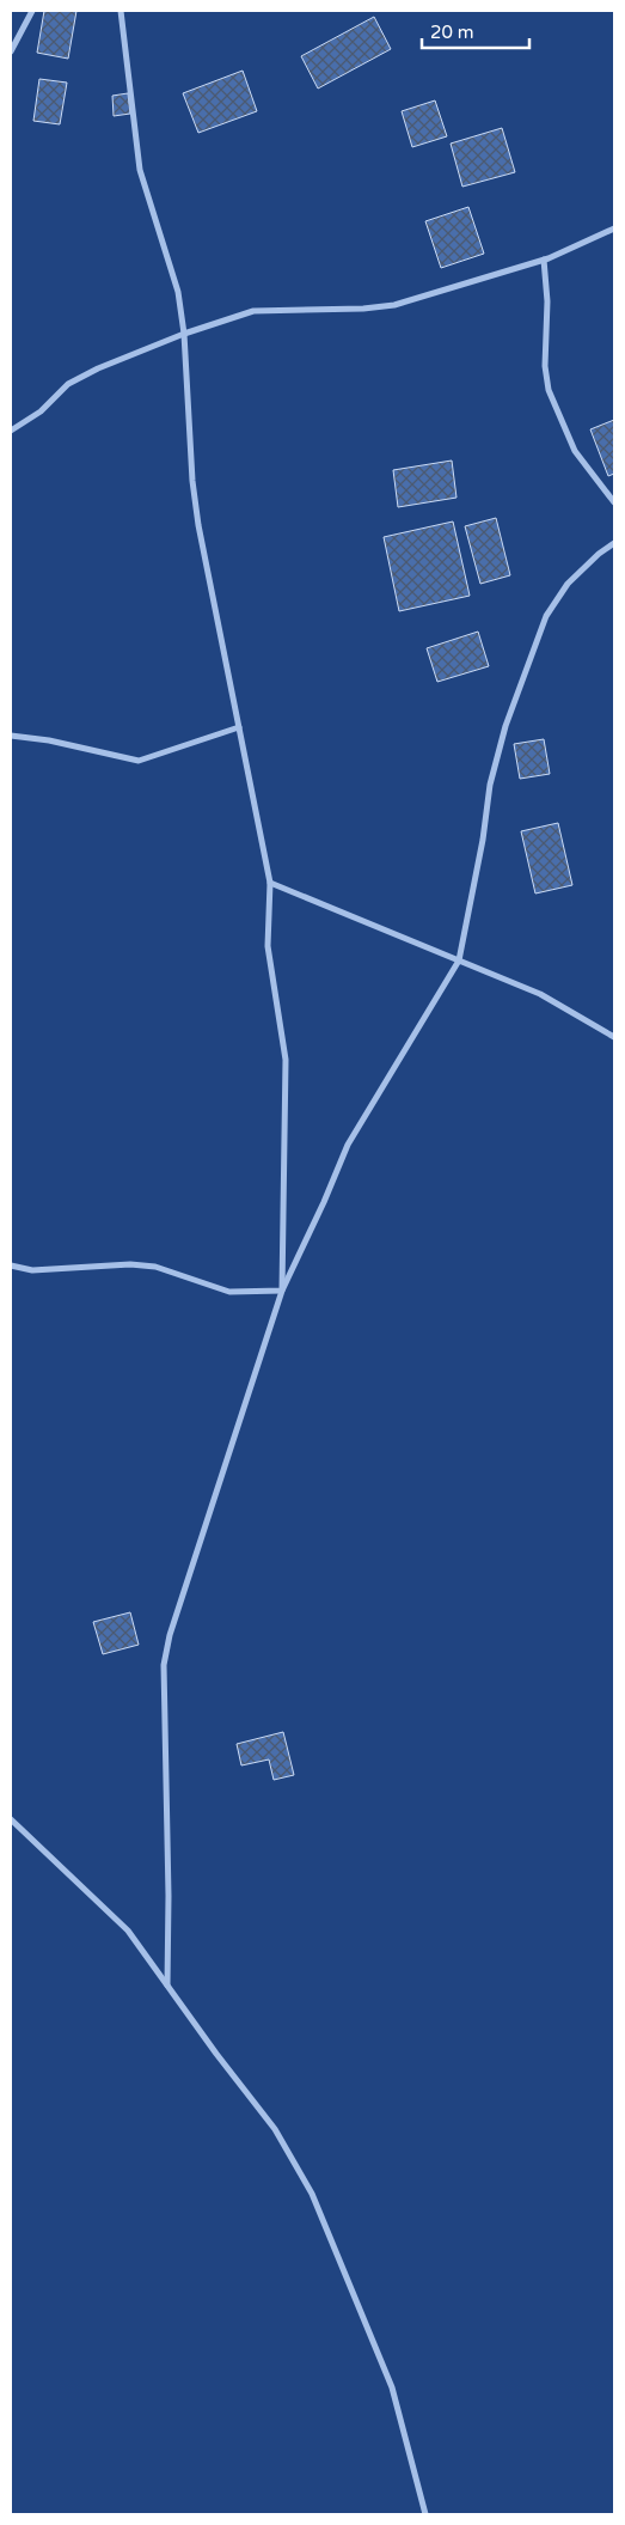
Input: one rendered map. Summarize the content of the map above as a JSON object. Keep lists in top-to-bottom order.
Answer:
{
  "scale_bar": "20 m"
}
